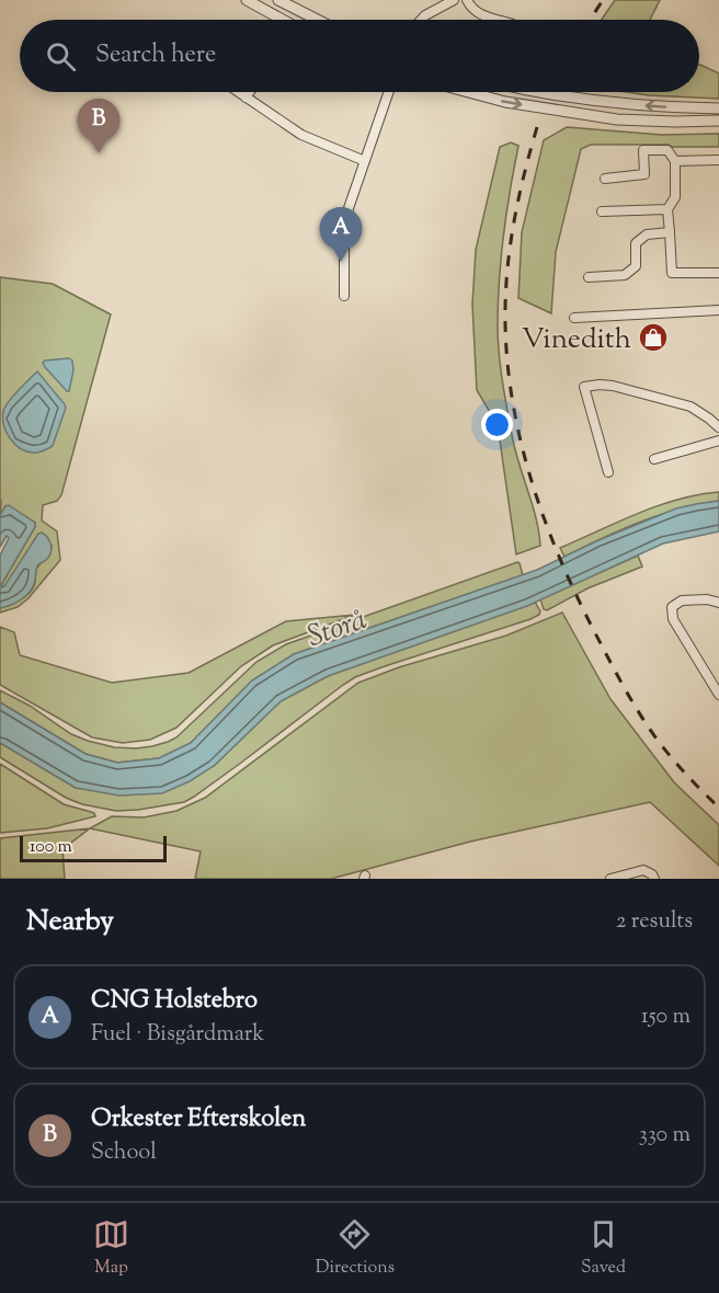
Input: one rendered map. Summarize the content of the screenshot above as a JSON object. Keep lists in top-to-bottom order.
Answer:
{
  "water": ["Storå"],
  "places": {
    "shop": ["Vinedith"]
  },
  "scale_bar": "100 m",
  "page": {
    "search": "Search here",
    "pins": ["B", "A"],
    "scale": "100 m",
    "heading": ["Nearby", "2 results"],
    "list": [
      {
        "mark": "A",
        "name": "CNG Holstebro",
        "note": "Fuel · Bisgårdmark",
        "value": "150 m"
      },
      {
        "mark": "B",
        "name": "Orkester Efterskolen",
        "note": "School",
        "value": "330 m"
      }
    ],
    "nav": ["Map", "Directions", "Saved"]
  }
}
